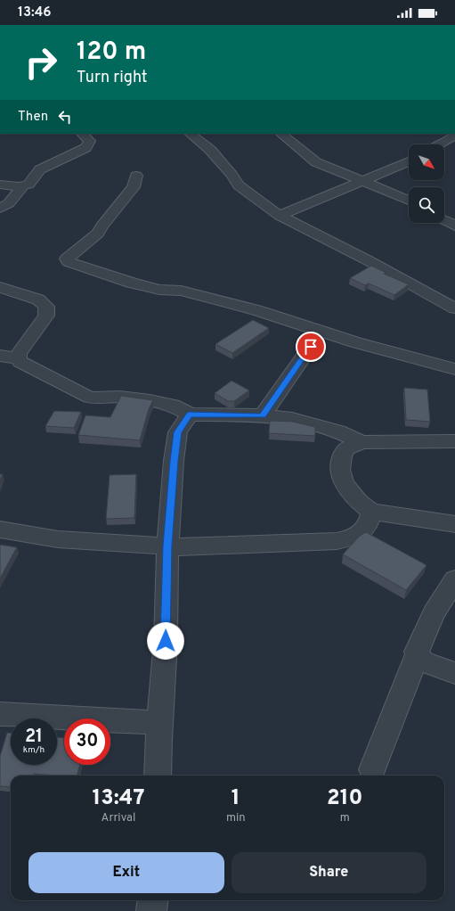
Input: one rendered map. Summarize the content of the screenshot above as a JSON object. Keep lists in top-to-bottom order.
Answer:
{
  "north": "bottom right",
  "page": {
    "status": "13:46",
    "turn": ["120 m", "Turn right"],
    "then": "Then",
    "speed": "21 km/h",
    "limit": "30",
    "eta": [
      "13:47",
      "Arrival",
      "1",
      "min",
      "210",
      "m"
    ],
    "buttons": ["Exit", "Share"]
  }
}
